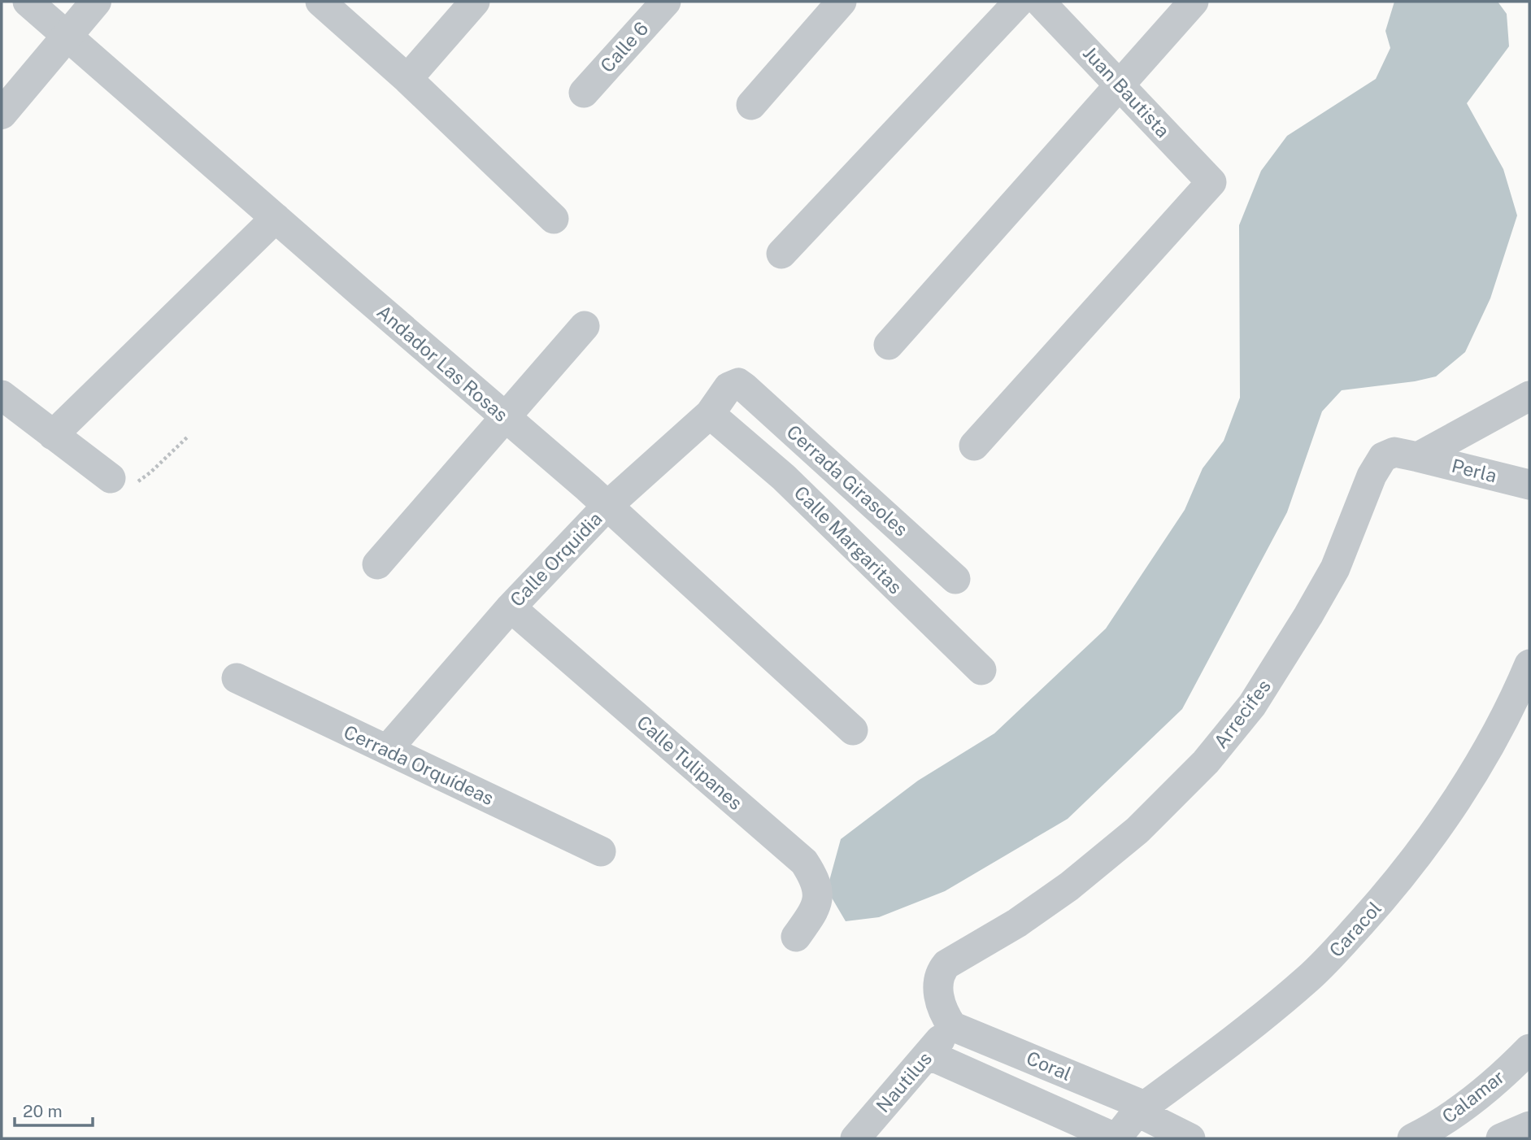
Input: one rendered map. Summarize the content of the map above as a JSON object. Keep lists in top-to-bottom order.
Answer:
{
  "streets": {
    "street": [
      "Calle 6",
      "Juan Bautista",
      "Andador Las Rosas",
      "Perla",
      "Cerrada Girasoles",
      "Calle Margaritas",
      "Calle Orquidia",
      "Arrecifes",
      "Calle Tulipanes",
      "Cerrada Orquídeas",
      "Caracol",
      "Coral",
      "Nautilus",
      "Calamar"
    ]
  },
  "crossings": [
    ["Andador Las Rosas", "Calle Orquidia"],
    ["Perla", "Arrecifes"],
    ["Cerrada Girasoles", "Calle Orquidia"],
    ["Calle Margaritas", "Calle Orquidia"],
    ["Calle Orquidia", "Calle Tulipanes"],
    ["Calle Orquidia", "Cerrada Orquídeas"],
    ["Arrecifes", "Coral"],
    ["Arrecifes", "Nautilus"],
    ["Caracol", "Coral"],
    ["Coral", "Nautilus"]
  ],
  "scale_bar": "20 m"
}
